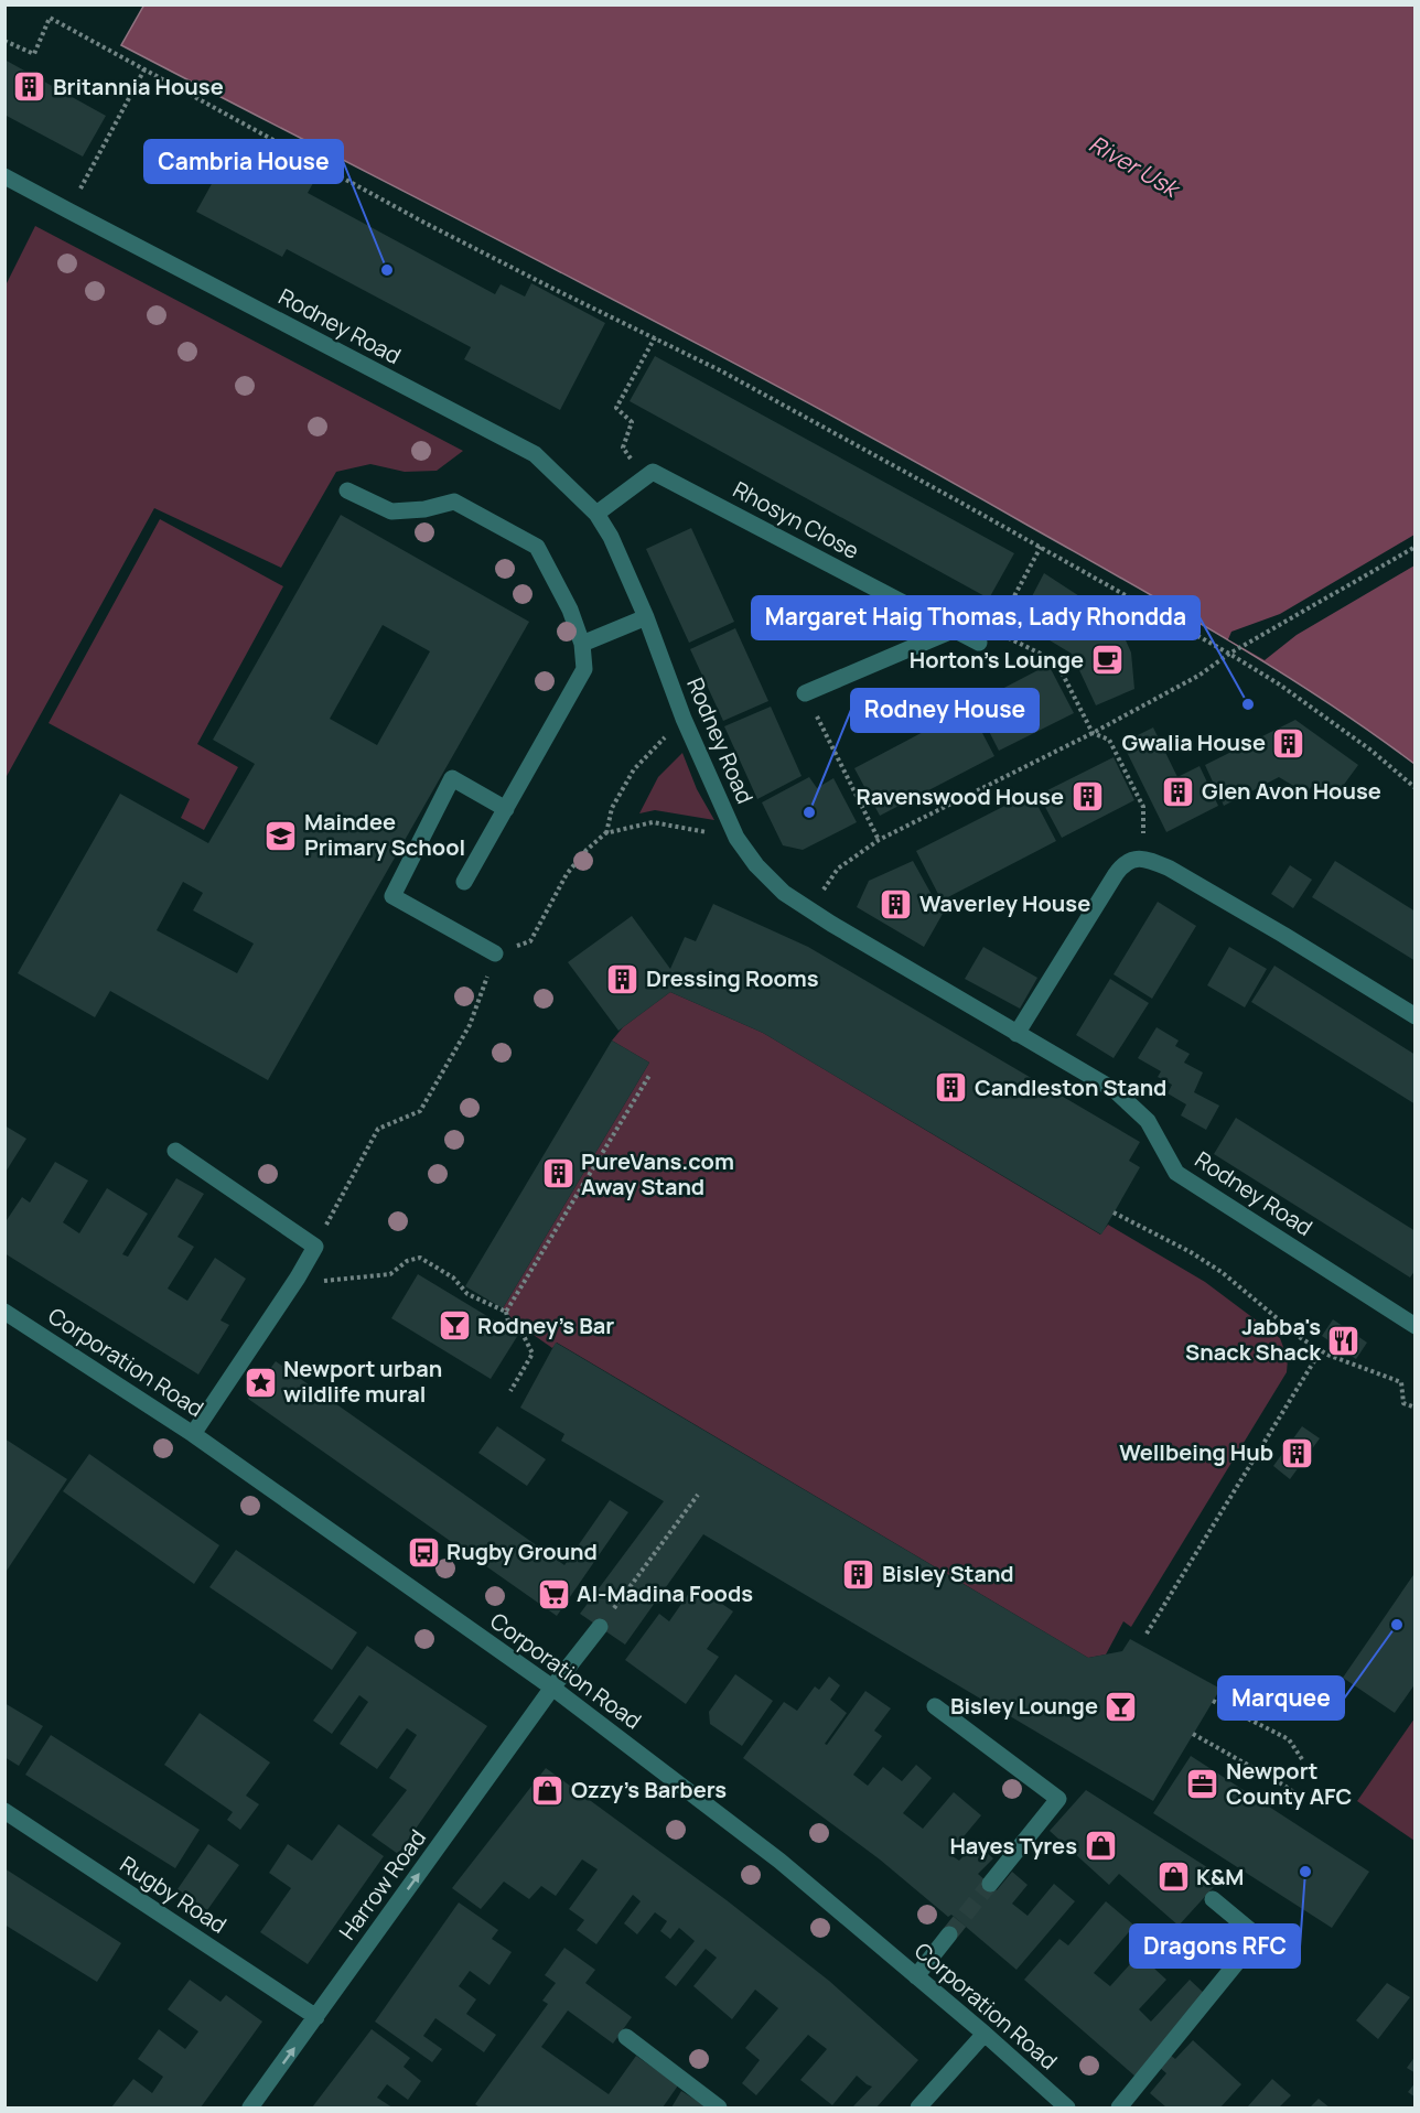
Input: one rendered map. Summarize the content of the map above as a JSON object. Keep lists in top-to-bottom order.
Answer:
{
  "streets": {
    "street": [
      "Rodney Road",
      "Rhosyn Close",
      "Corporation Road",
      "Harrow Road",
      "Rugby Road"
    ]
  },
  "crossings": [
    ["Corporation Road", "Harrow Road"],
    ["Harrow Road", "Rugby Road"]
  ],
  "one_way": ["Harrow Road"],
  "water": ["River Usk"],
  "places": {
    "building": [
      "Britannia House",
      "Gwalia House",
      "Glen Avon House",
      "Ravenswood House",
      "Waverley House",
      "Dressing Rooms",
      "Candleston Stand",
      "PureVans.com Away Stand",
      "Wellbeing Hub",
      "Bisley Stand"
    ],
    "other": [
      "Cambria House",
      "Margaret Haig Thomas, Lady Rhondda",
      "Rodney House",
      "Marquee",
      "Dragons RFC"
    ],
    "cafe": ["Horton's Lounge"],
    "school or university": ["Maindee Primary School"],
    "bar": ["Rodney's Bar", "Bisley Lounge"],
    "restaurant": ["Jabba's Snack Shack"],
    "place": ["Newport urban wildlife mural"],
    "bus stop": ["Rugby Ground"],
    "supermarket": ["Al-Madina Foods"],
    "office": ["Newport County AFC"],
    "shop": ["Ozzy's Barbers", "Hayes Tyres", "K&M"]
  }
}
